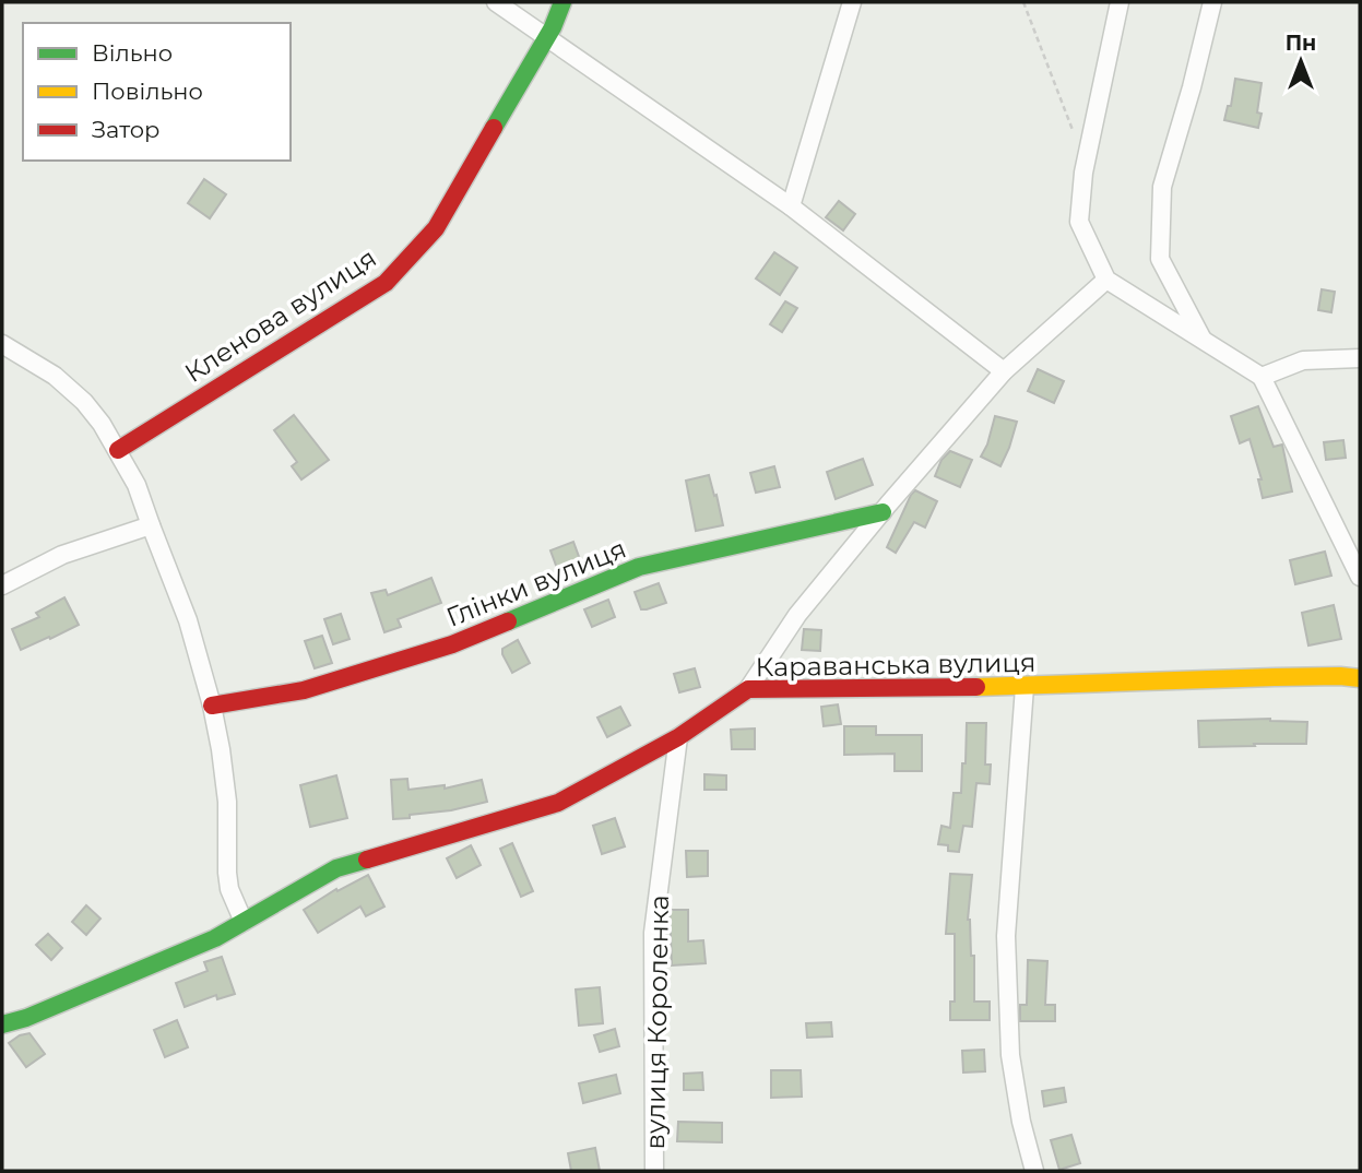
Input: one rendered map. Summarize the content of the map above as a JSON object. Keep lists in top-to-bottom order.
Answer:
{
  "streets": {
    "street": [
      "Кленова вулиця",
      "Глінки вулиця",
      "Караванська вулиця",
      "вулиця Короленка"
    ]
  },
  "crossings": [
    ["Караванська вулиця", "вулиця Короленка"]
  ],
  "legend": ["Вільно", "Повільно", "Затор"],
  "north": "top"
}
